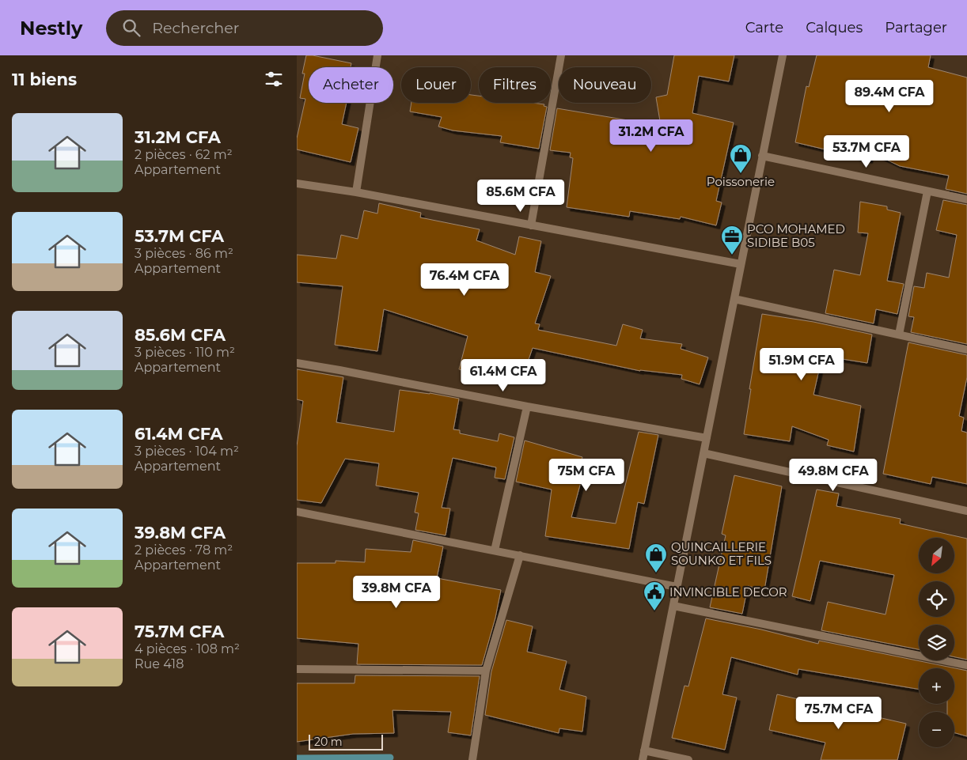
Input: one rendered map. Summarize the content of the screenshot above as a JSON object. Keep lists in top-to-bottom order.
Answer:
{
  "places": {
    "shop": ["Poissonerie", "QUINCAILLERIE SOUNKO ET FILS"],
    "office": ["PCO MOHAMED SIDIBE B05"],
    "public building": ["INVINCIBLE DECOR"]
  },
  "scale_bar": "20 m",
  "north": "bottom left",
  "page": {
    "header": "Nestly",
    "search": "Rechercher",
    "nav": ["Carte", "Calques", "Partager"],
    "heading": "11 biens",
    "chip": [
      "Acheter",
      "Louer",
      "Filtres",
      "Nouveau"
    ],
    "price": [
      "89.4M CFA",
      "31.2M CFA",
      "53.7M CFA",
      "85.6M CFA",
      "76.4M CFA",
      "51.9M CFA",
      "61.4M CFA",
      "75M CFA",
      "49.8M CFA",
      "39.8M CFA",
      "75.7M CFA"
    ],
    "list": [
      {
        "name": "31.2M CFA",
        "note": "2 pièces · 62 m² · Appartement"
      },
      {
        "name": "53.7M CFA",
        "note": "3 pièces · 86 m² · Appartement"
      },
      {
        "name": "85.6M CFA",
        "note": "3 pièces · 110 m² · Appartement"
      },
      {
        "name": "61.4M CFA",
        "note": "3 pièces · 104 m² · Appartement"
      },
      {
        "name": "39.8M CFA",
        "note": "2 pièces · 78 m² · Appartement"
      },
      {
        "name": "75.7M CFA",
        "note": "4 pièces · 108 m² · Rue 418"
      }
    ],
    "map_buttons": ["+", "−"],
    "scale": "20 m"
  }
}
